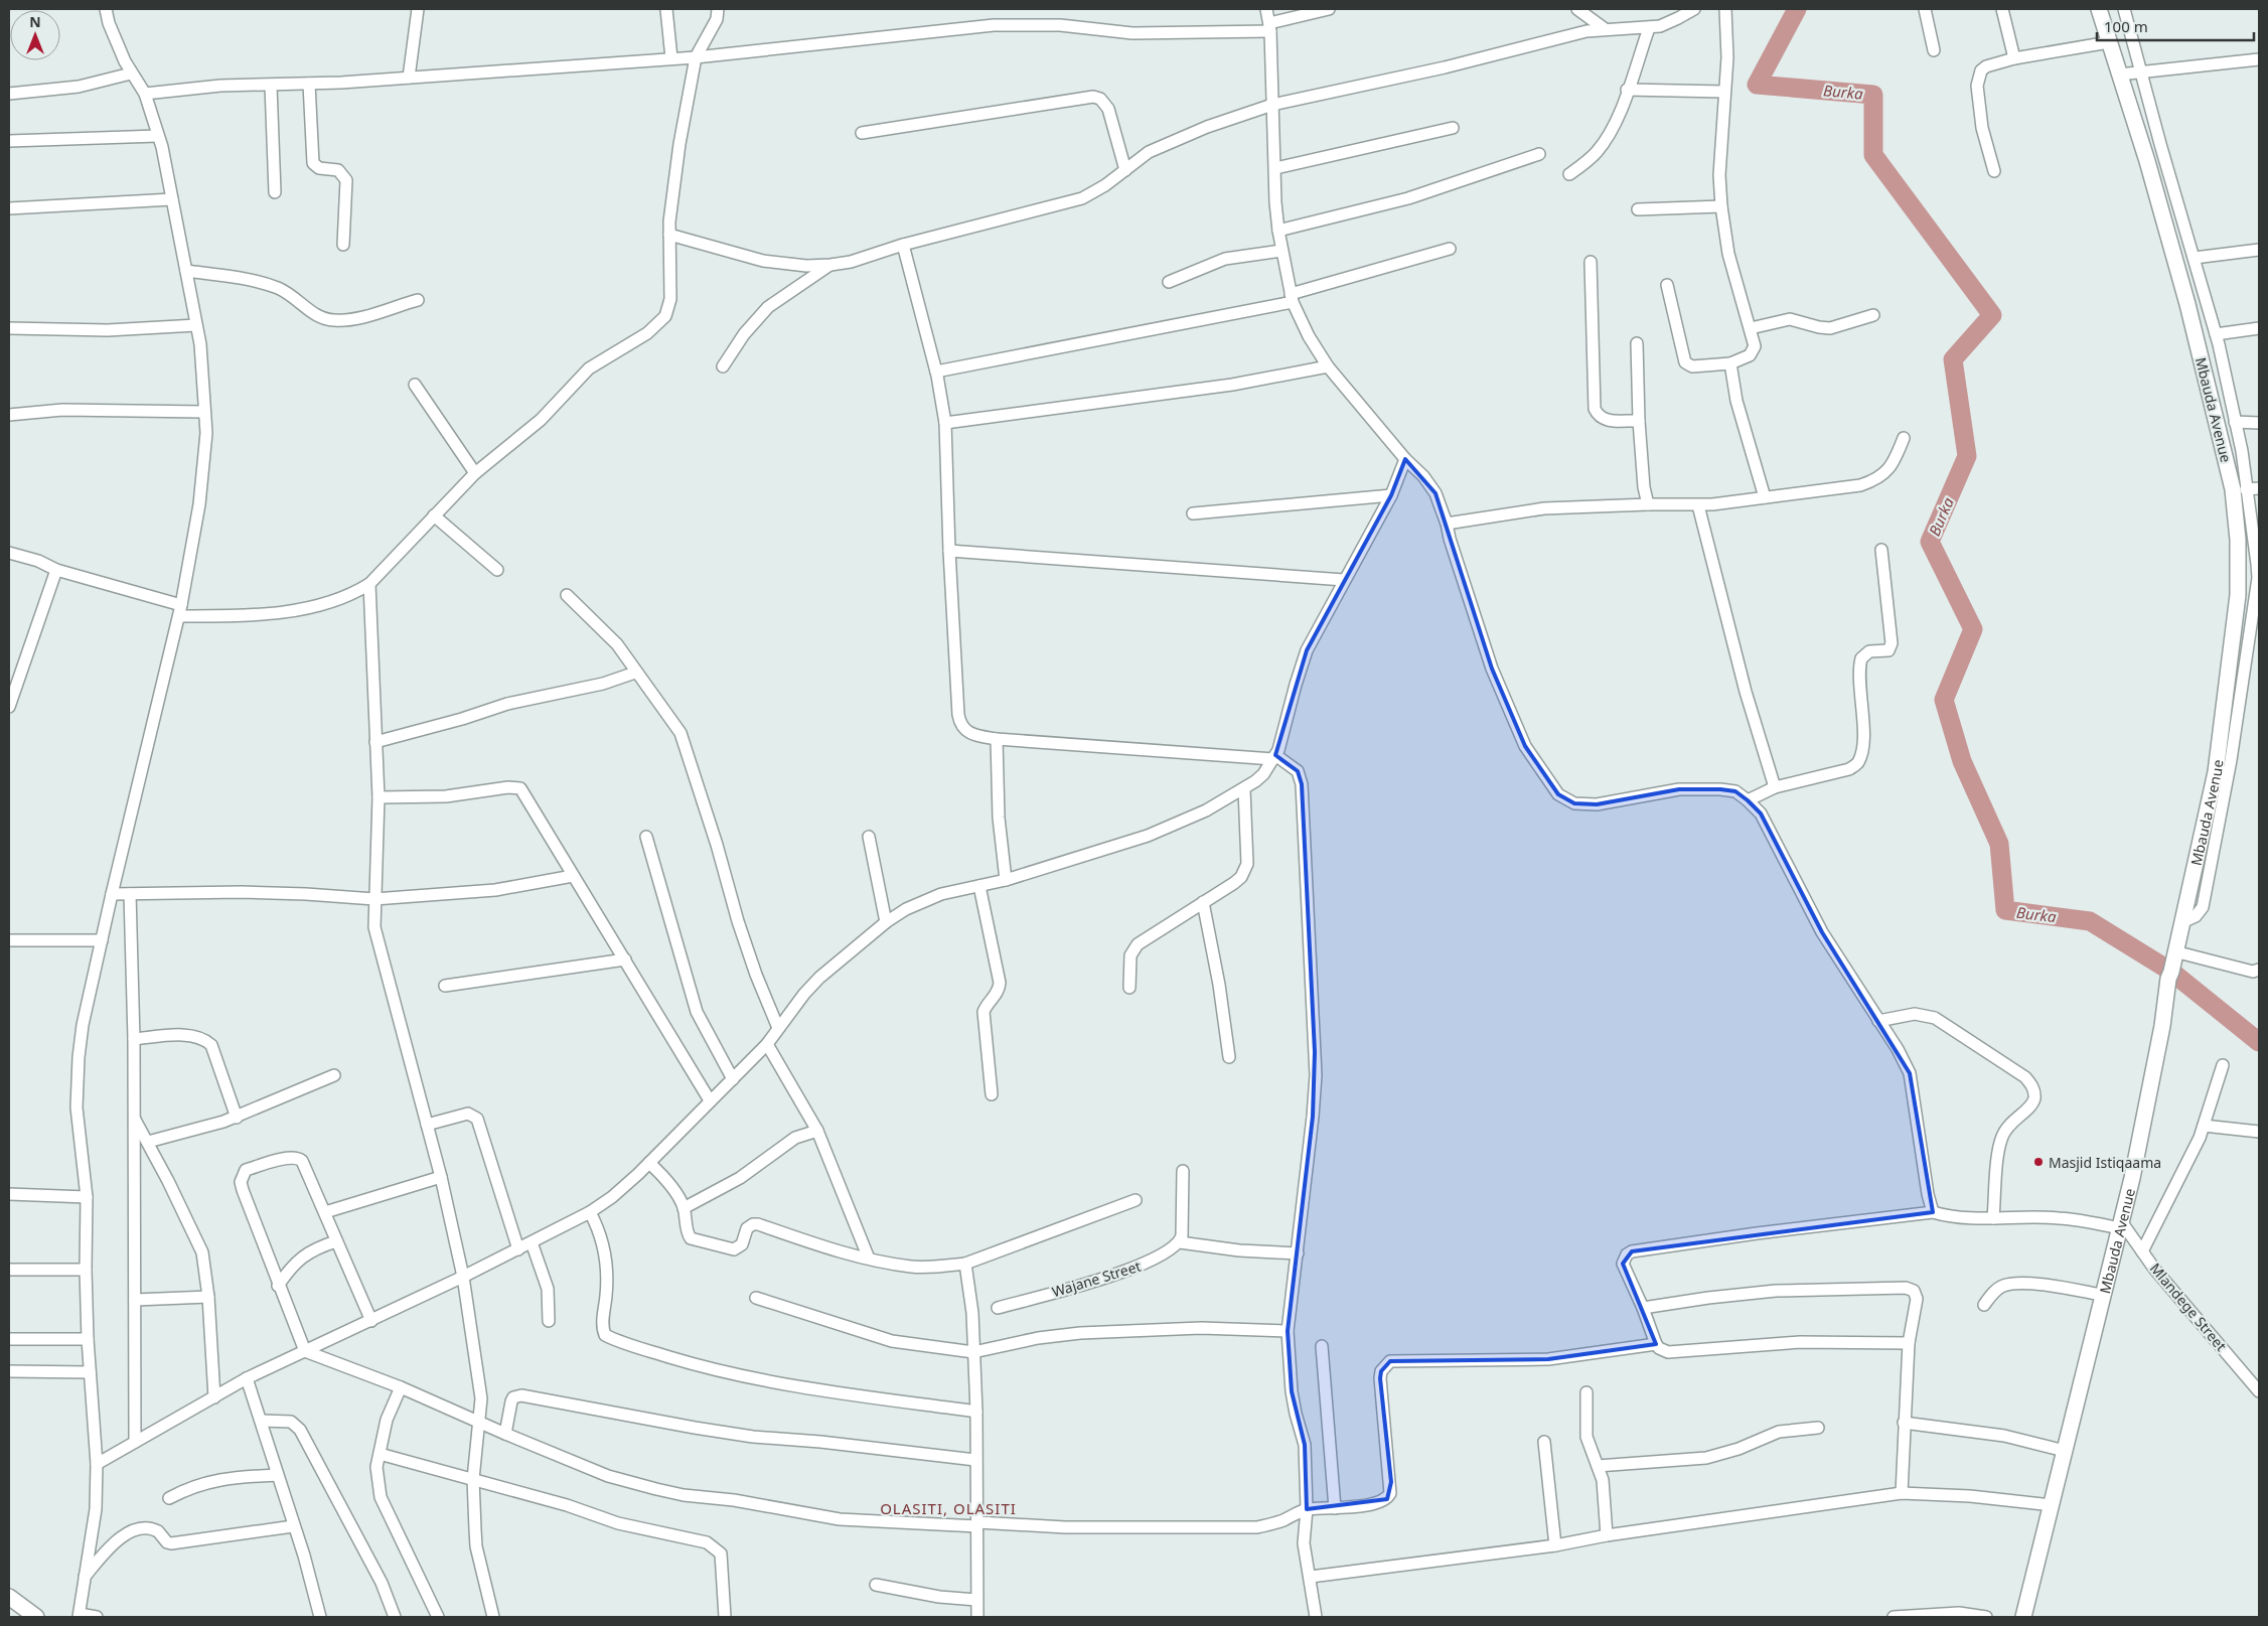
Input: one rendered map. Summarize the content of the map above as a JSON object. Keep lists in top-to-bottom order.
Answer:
{
  "streets": {
    "street": ["Mbauda Avenue", "Wajane Street", "Mlandege Street"]
  },
  "crossings": [
    ["Mbauda Avenue", "Mlandege Street"]
  ],
  "districts": ["OLASITI, OLASITI"],
  "water": ["Burka"],
  "places": ["Masjid Istiqaama"],
  "scale_bar": "100 m",
  "north": "top"
}
